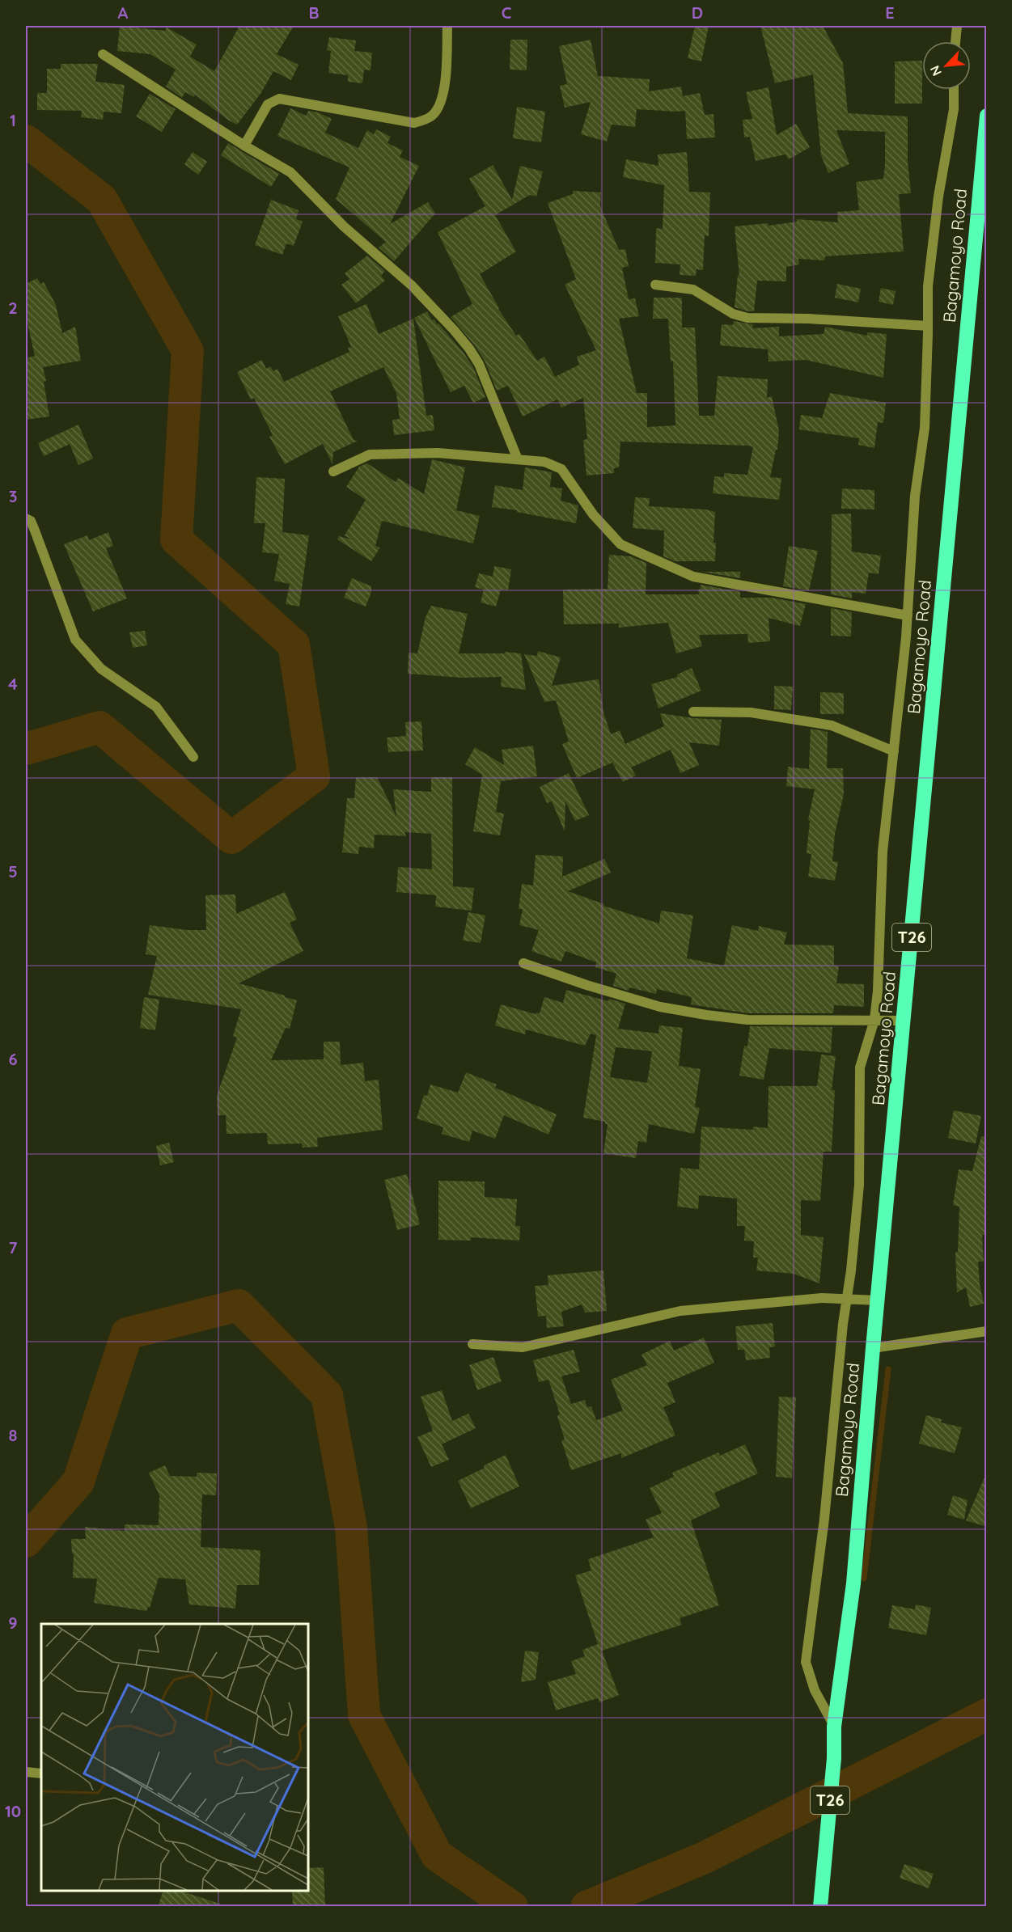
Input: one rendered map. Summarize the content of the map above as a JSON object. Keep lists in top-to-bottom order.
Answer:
{
  "streets": {
    "highway": ["Bagamoyo Road", "T26"]
  },
  "north": "bottom left",
  "grid": {
    "columns": [
      "A",
      "B",
      "C",
      "D",
      "E"
    ],
    "rows": [
      "1",
      "2",
      "3",
      "4",
      "5",
      "6",
      "7",
      "8",
      "9",
      "10"
    ]
  }
}
